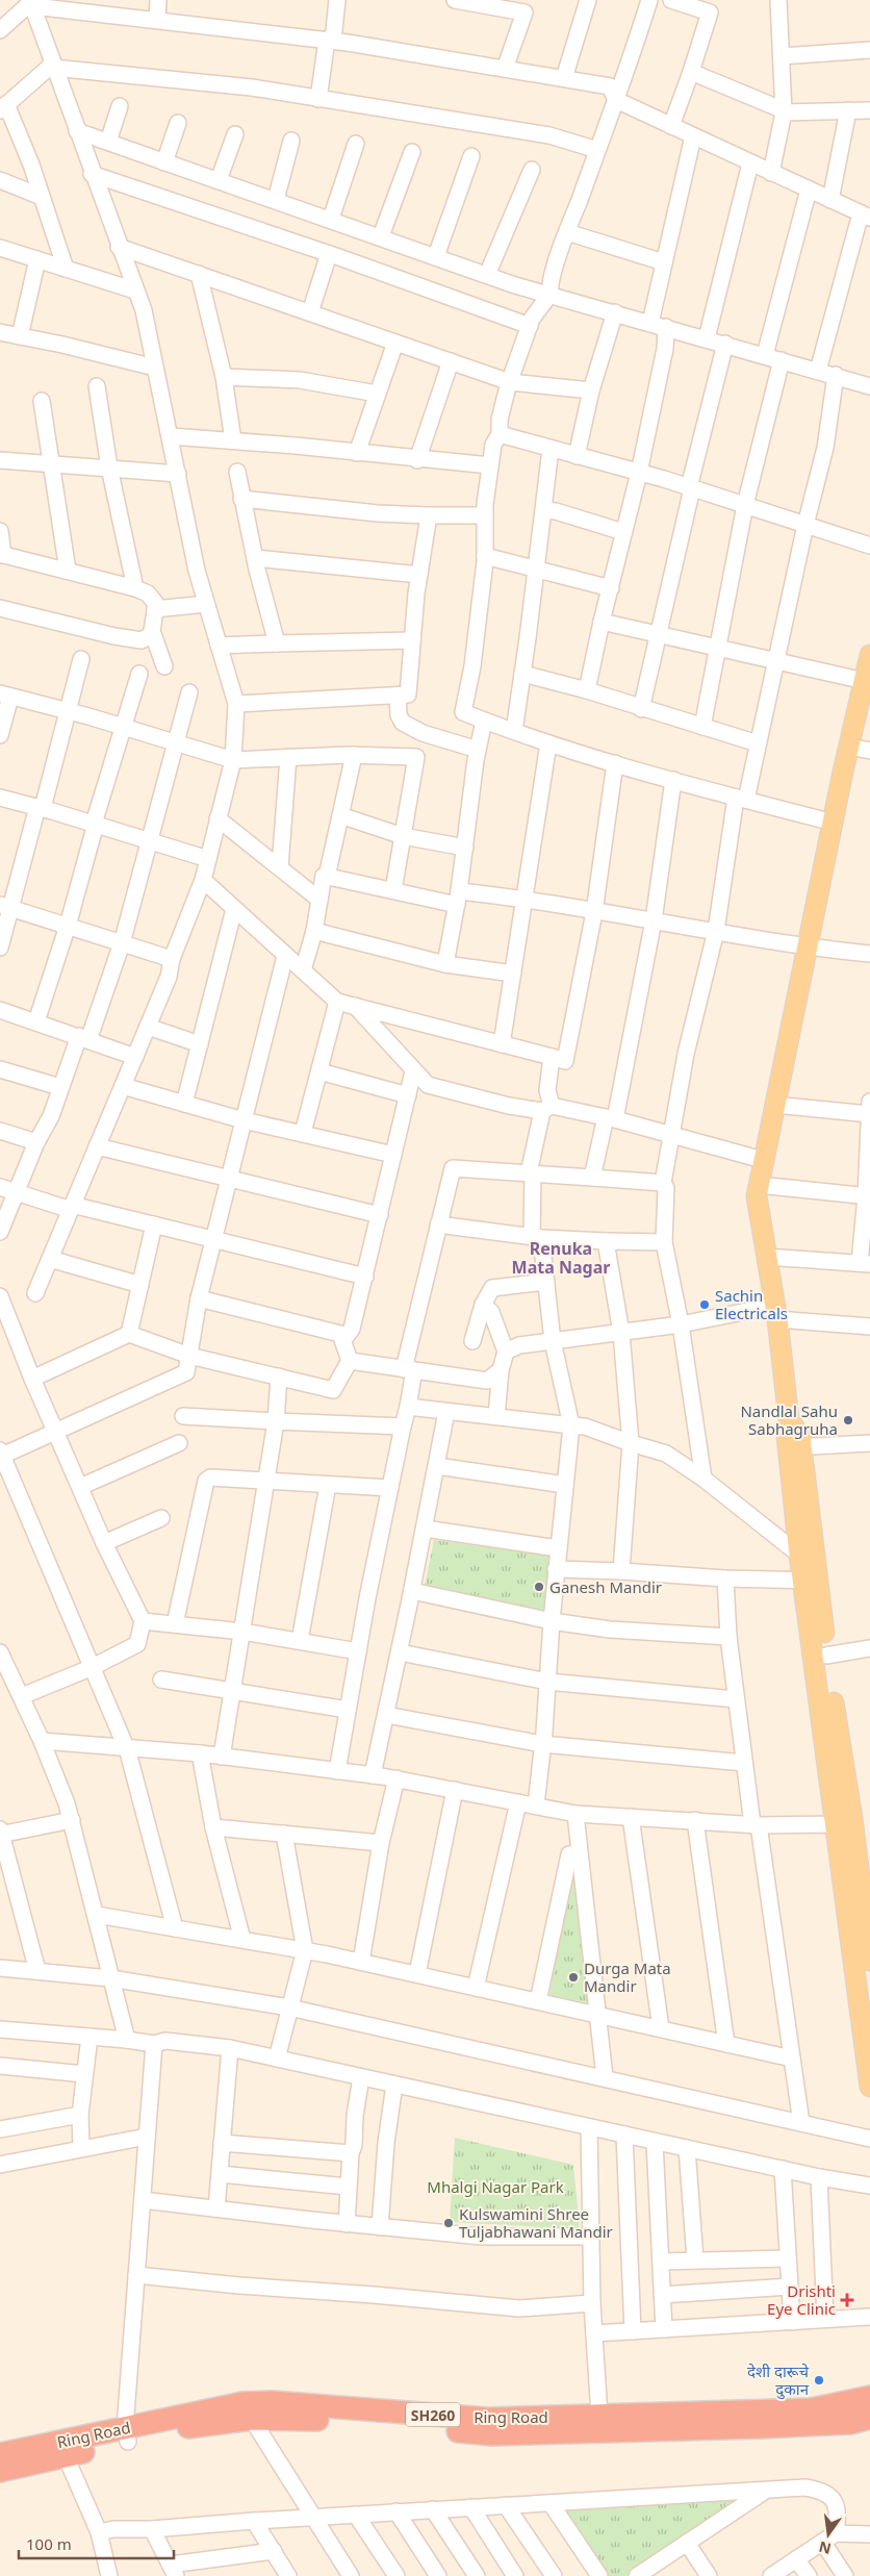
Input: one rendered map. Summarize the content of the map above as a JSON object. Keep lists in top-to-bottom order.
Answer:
{
  "streets": {
    "highway": ["SH260", "Ring Road"]
  },
  "districts": ["Renuka Mata Nagar"],
  "parks": ["Mhalgi Nagar Park"],
  "places": {
    "other": [
      "Sachin Electricals",
      "Nandlal Sahu Sabhagruha",
      "Ganesh Mandir",
      "Durga Mata Mandir",
      "Kulswamini Shree Tuljabhawani Mandir",
      "देशी दारूचे दुकान"
    ],
    "health": ["Drishti Eye Clinic"]
  },
  "scale_bar": "100 m",
  "north": "bottom"
}
